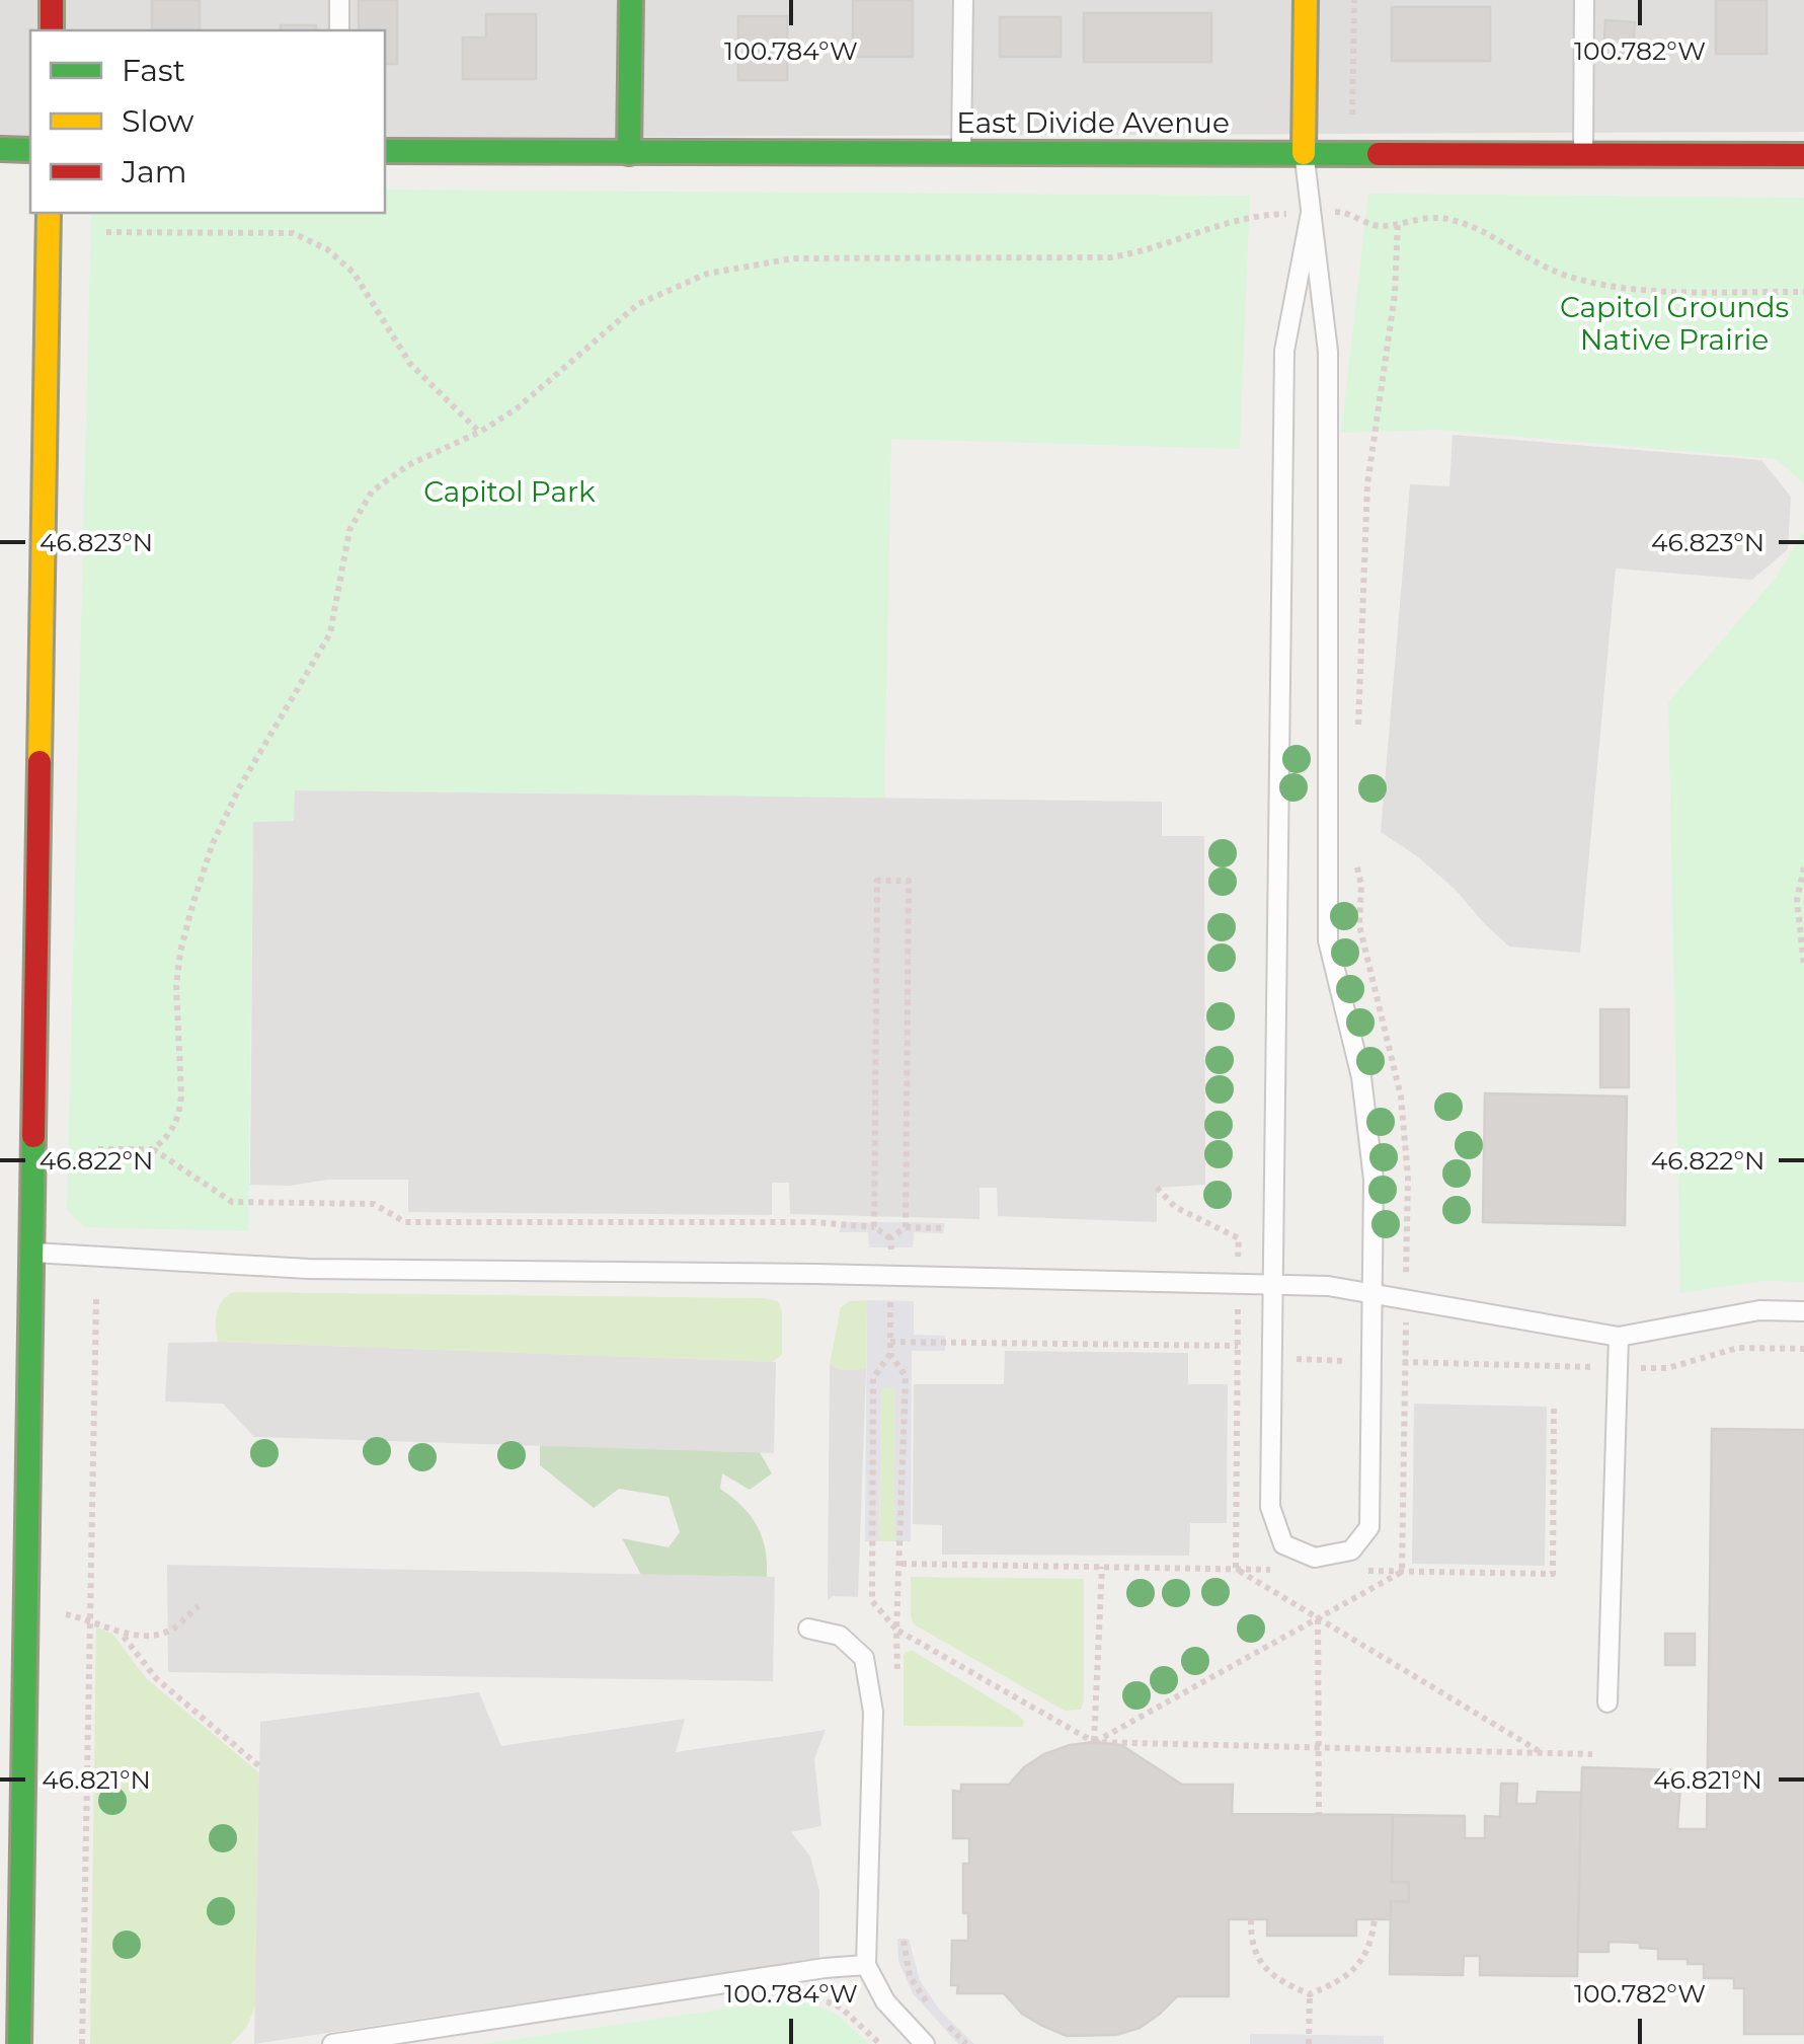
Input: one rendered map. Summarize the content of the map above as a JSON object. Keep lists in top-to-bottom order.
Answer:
{
  "streets": {
    "street": ["East Divide Avenue"]
  },
  "parks": ["Capitol Grounds Native Prairie", "Capitol Park"],
  "legend": ["Fast", "Slow", "Jam"],
  "coordinates": [
    "100.784°W",
    "100.782°W",
    "46.823°N",
    "46.822°N",
    "46.821°N"
  ]
}
